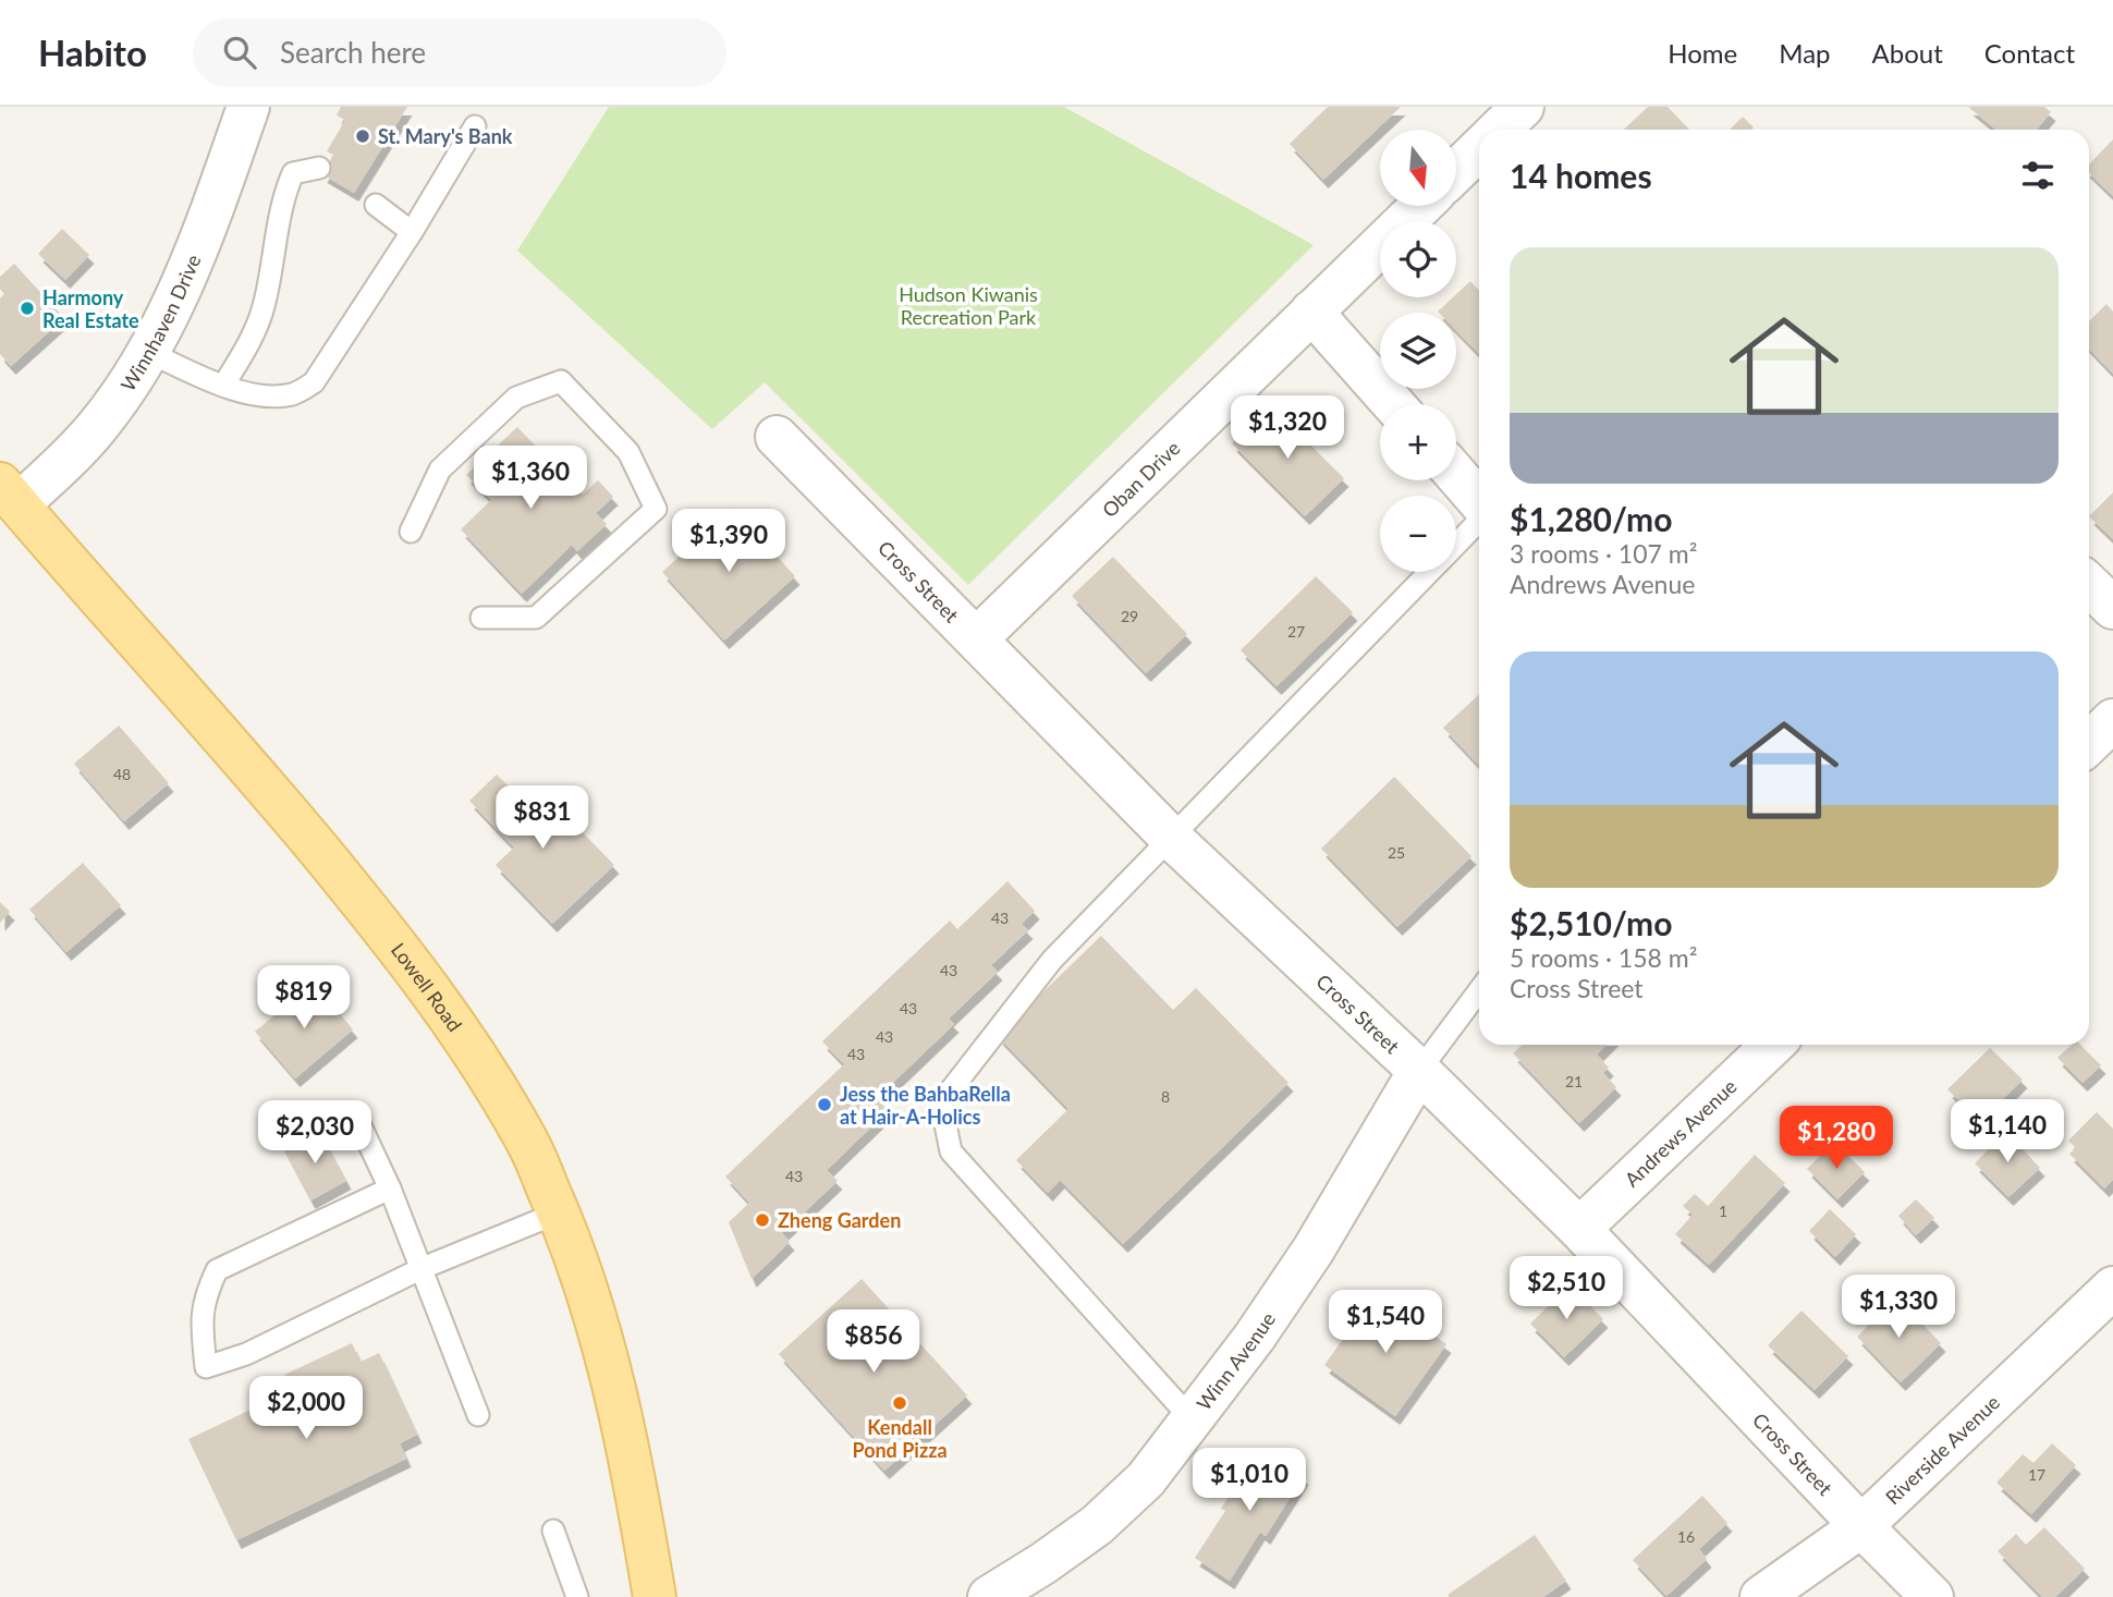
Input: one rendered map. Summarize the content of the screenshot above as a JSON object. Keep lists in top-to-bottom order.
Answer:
{
  "streets": {
    "main road": ["Lowell Road"],
    "street": [
      "Winnhaven Drive",
      "Oban Drive",
      "Cross Street",
      "Andrews Avenue",
      "Winn Avenue",
      "Riverside Avenue"
    ]
  },
  "crossings": [
    ["Winnhaven Drive", "Lowell Road"],
    ["Oban Drive", "Cross Street"],
    ["Cross Street", "Andrews Avenue"],
    ["Cross Street", "Winn Avenue"],
    ["Cross Street", "Riverside Avenue"]
  ],
  "parks": ["Hudson Kiwanis Recreation Park"],
  "places": [
    "St. Mary's Bank",
    "Harmony Real Estate",
    "Jess the BahbaRella at Hair-A-Holics",
    "Zheng Garden",
    "Kendall Pond Pizza"
  ],
  "house_numbers": [
    "29",
    "27",
    "48",
    "25",
    "43",
    "43",
    "43",
    "43",
    "43",
    "21",
    "8",
    "43",
    "1",
    "17",
    "16"
  ],
  "north": "bottom",
  "page": {
    "header": "Habito",
    "search": "Search here",
    "nav": [
      "Home",
      "Map",
      "About",
      "Contact"
    ],
    "map_buttons": ["+", "−"],
    "heading": "14 homes",
    "list": [
      {
        "name": "$1,280/mo",
        "note": "3 rooms · 107 m² · Andrews Avenue"
      },
      {
        "name": "$2,510/mo",
        "note": "5 rooms · 158 m² · Cross Street"
      }
    ],
    "price": [
      "$1,320",
      "$1,360",
      "$1,390",
      "$831",
      "$819",
      "$1,140",
      "$2,030",
      "$1,280",
      "$2,510",
      "$1,330",
      "$1,540",
      "$856",
      "$2,000",
      "$1,010"
    ]
  }
}
